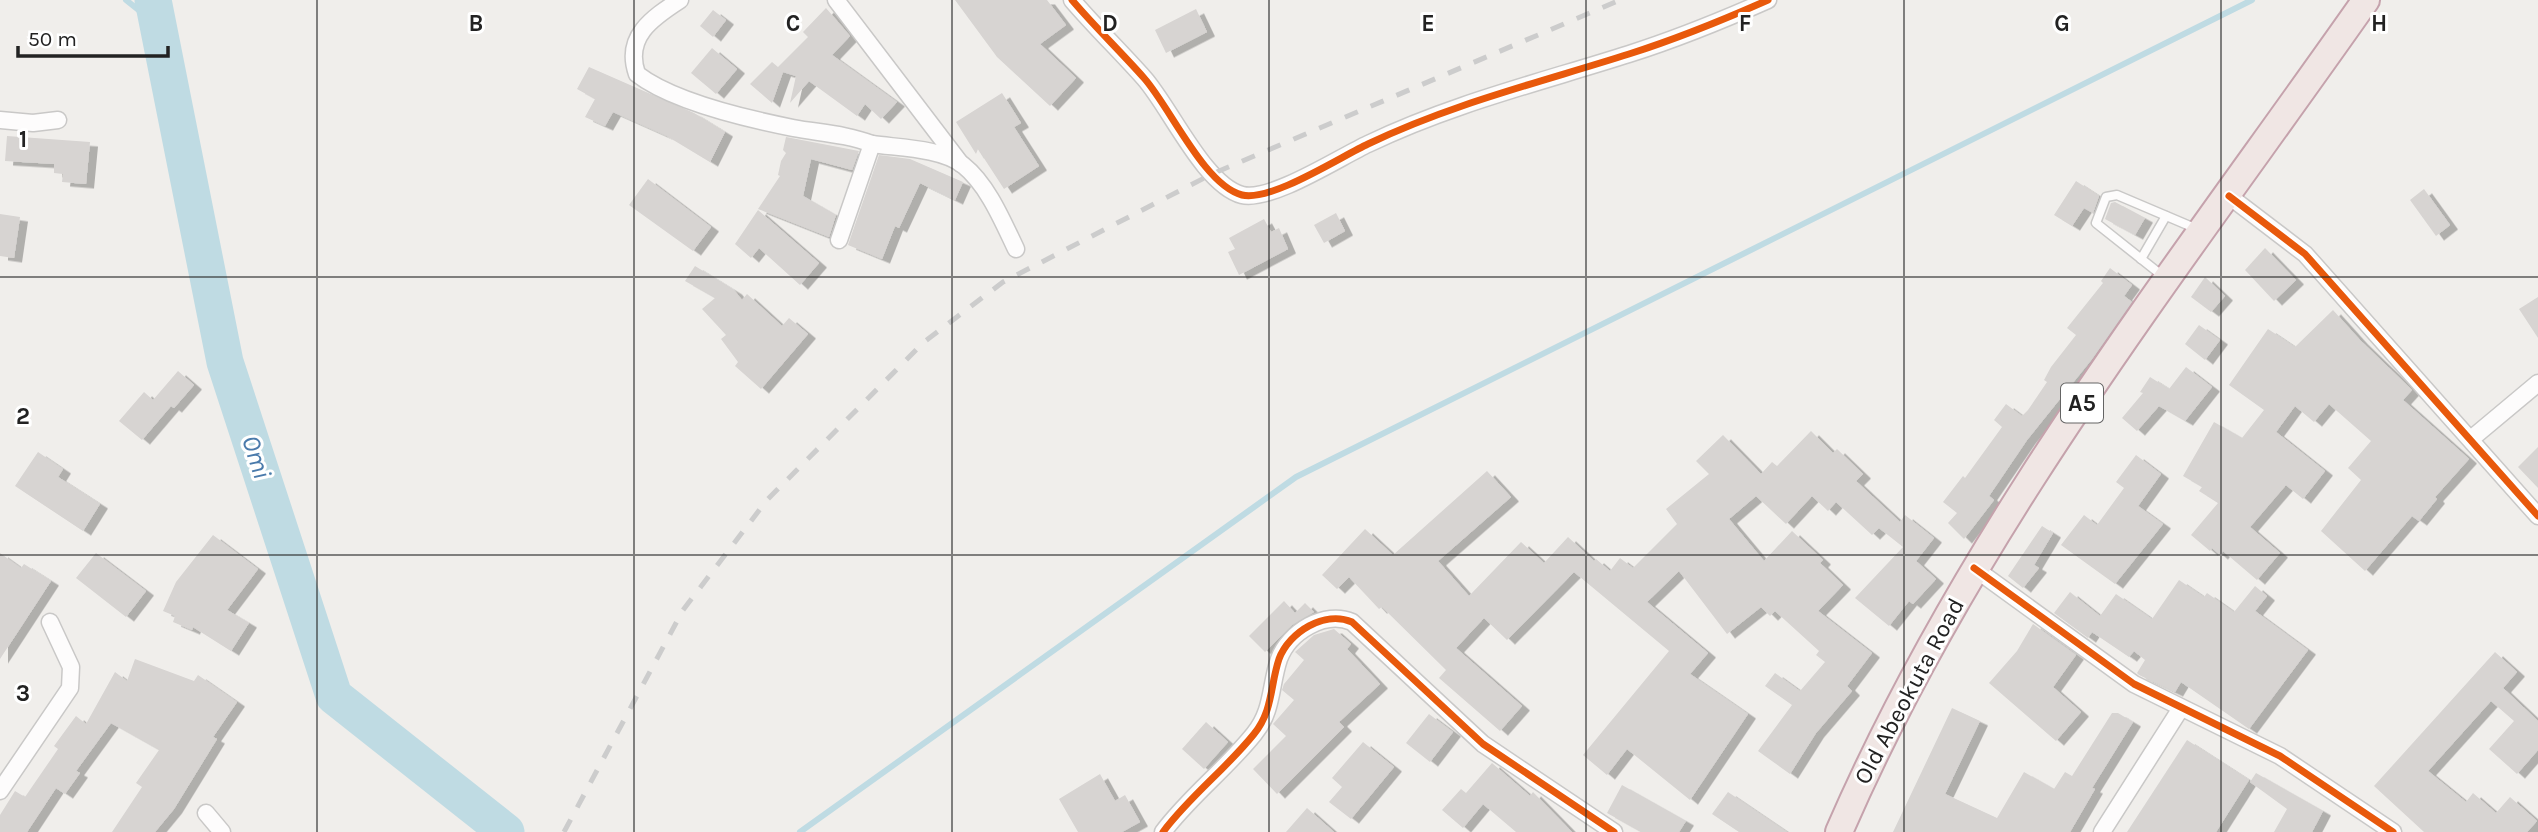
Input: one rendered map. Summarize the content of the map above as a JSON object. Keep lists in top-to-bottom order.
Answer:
{
  "streets": {
    "highway": ["A5", "Old Abeokuta Road"]
  },
  "water": ["Omi"],
  "scale_bar": "50 m",
  "grid": {
    "columns": [
      "B",
      "C",
      "D",
      "E",
      "F",
      "G",
      "H"
    ],
    "rows": ["1", "2", "3"]
  }
}
